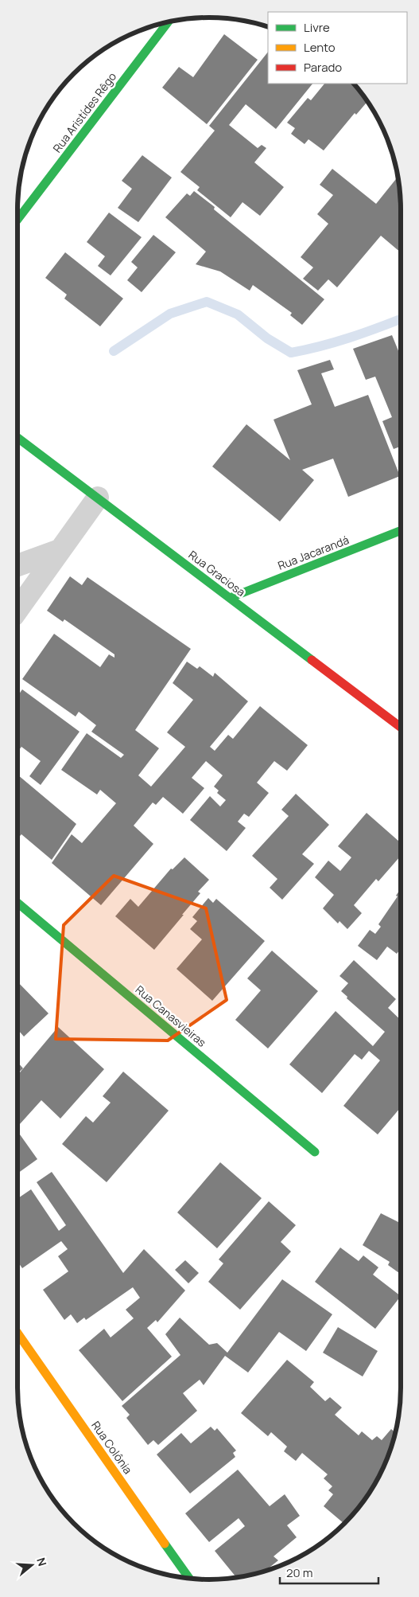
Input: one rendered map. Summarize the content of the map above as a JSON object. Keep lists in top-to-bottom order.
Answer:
{
  "streets": {
    "street": [
      "Rua Aristídes Rêgo",
      "Rua Jacarandá",
      "Rua Graciosa",
      "Rua Canasvieiras",
      "Rua Colônia"
    ]
  },
  "crossings": [
    ["Rua Jacarandá", "Rua Graciosa"]
  ],
  "legend": ["Livre", "Lento", "Parado"],
  "scale_bar": "20 m",
  "north": "right"
}
